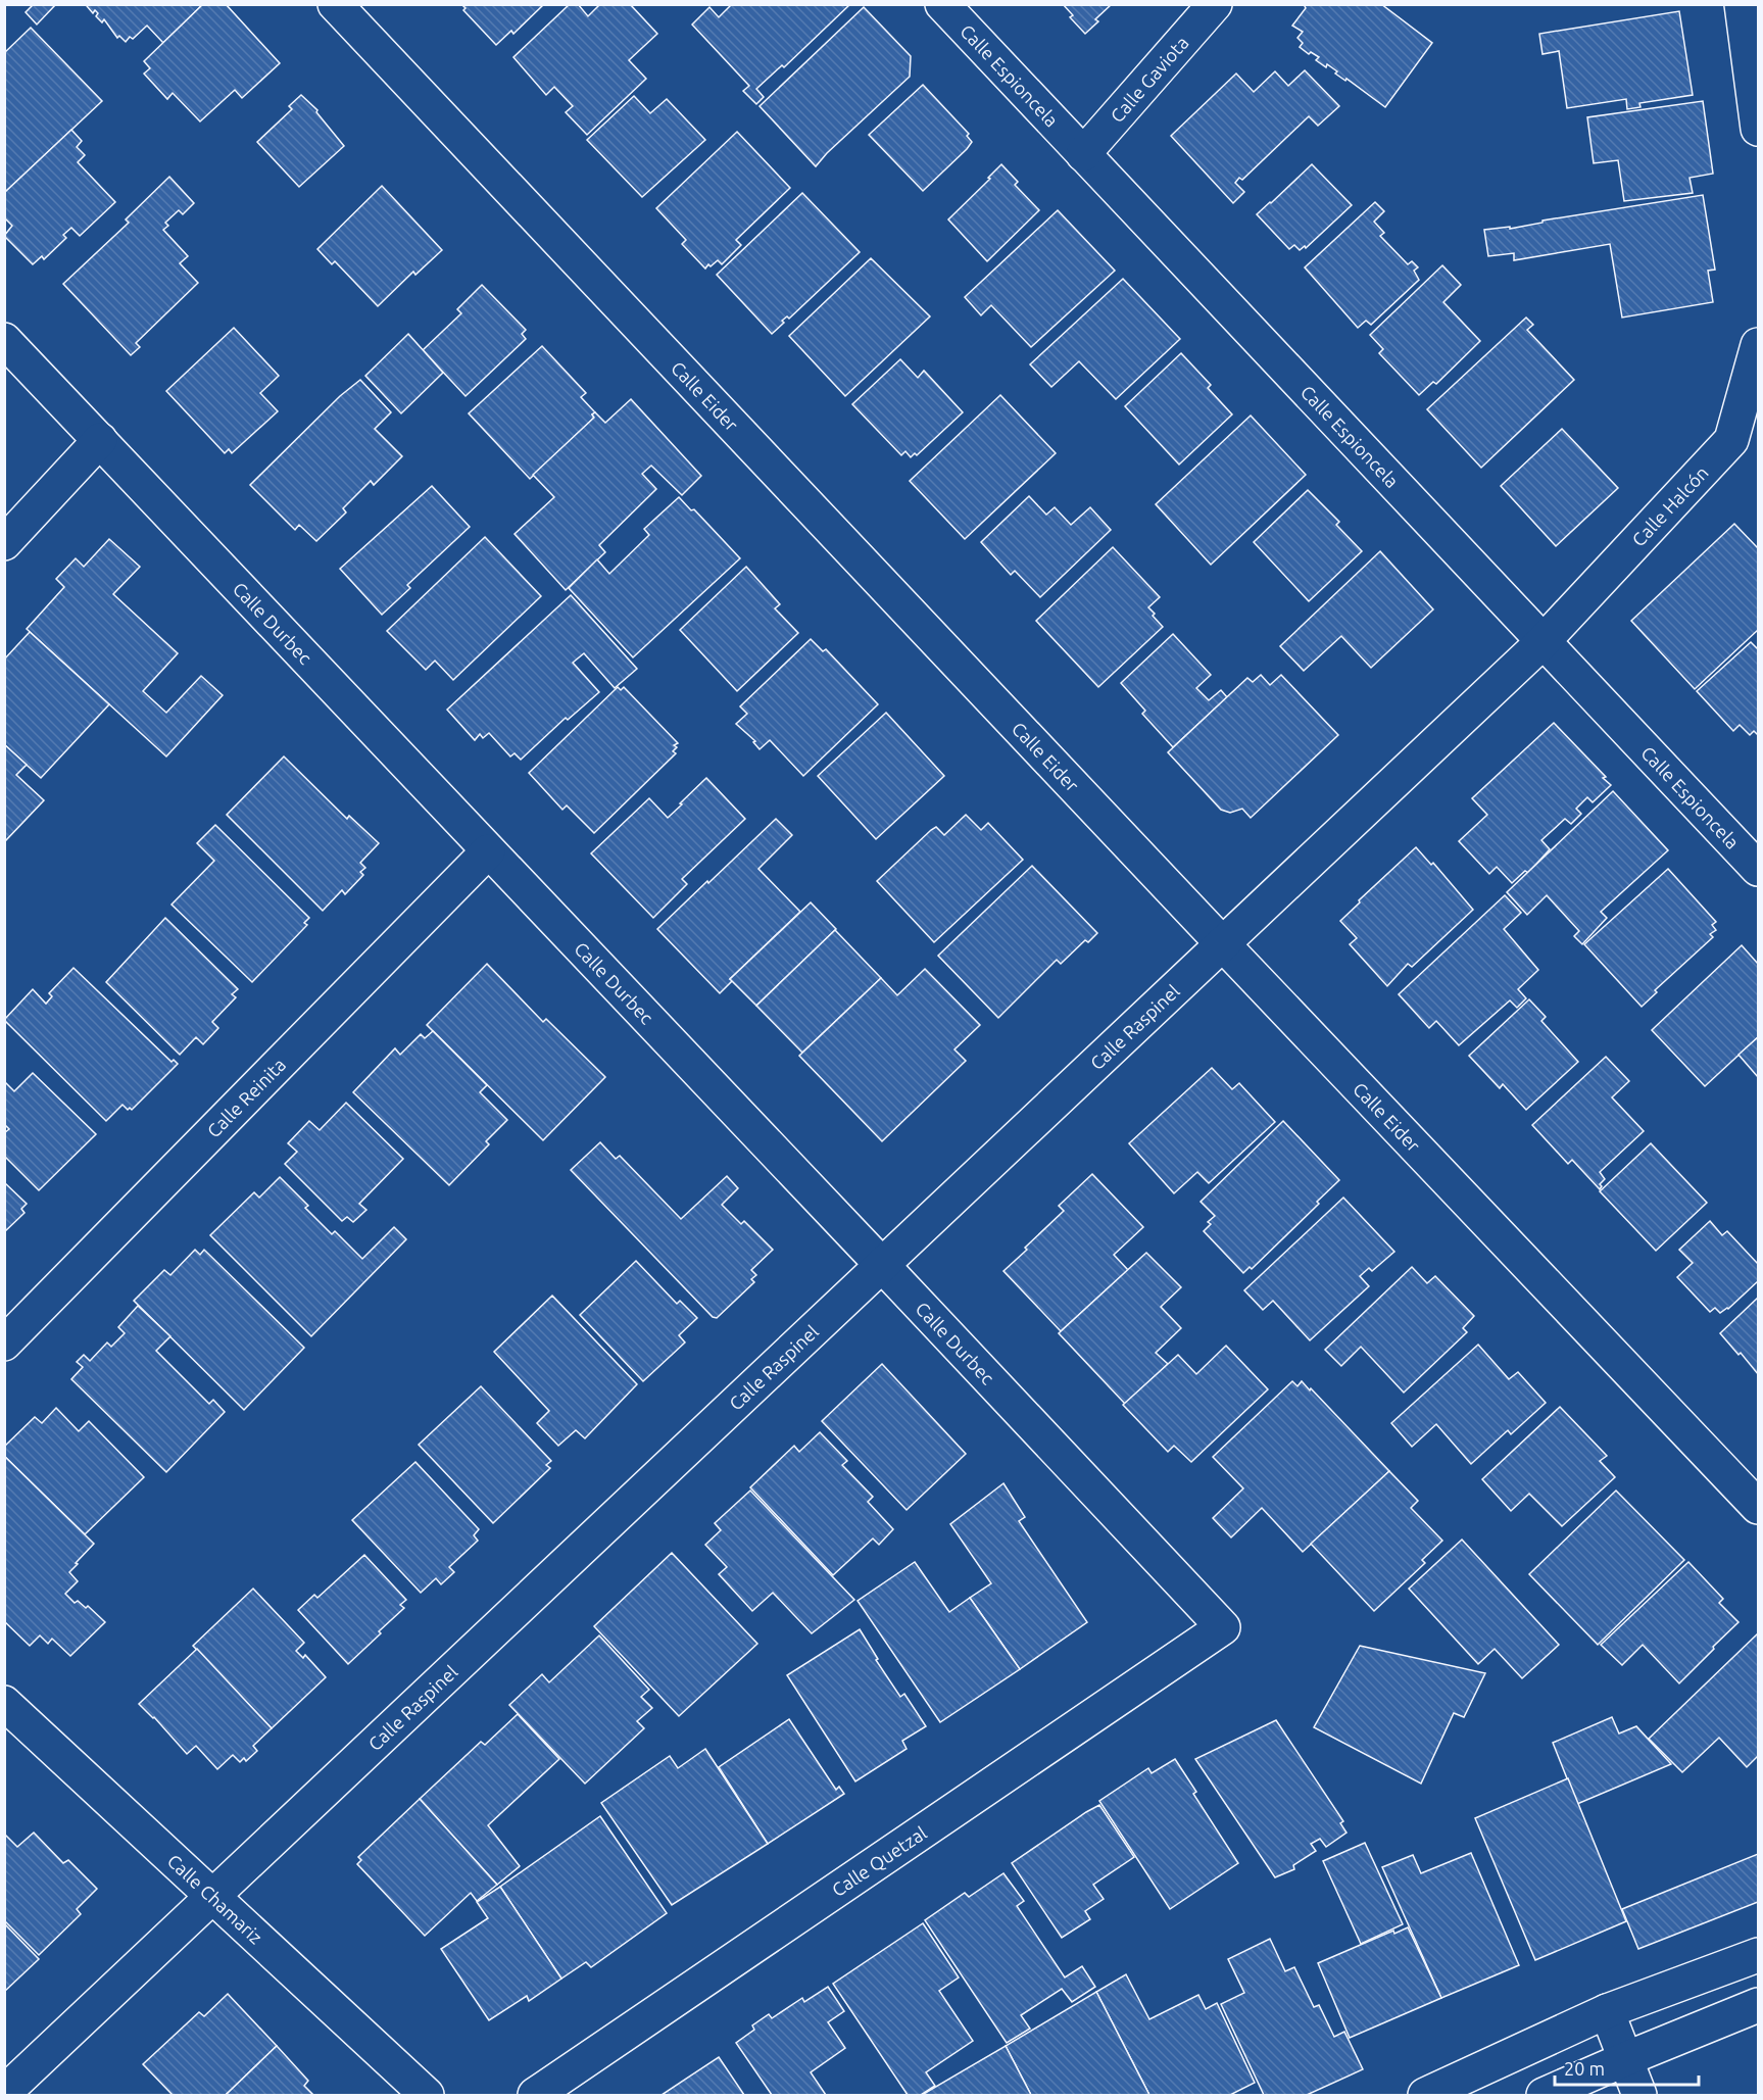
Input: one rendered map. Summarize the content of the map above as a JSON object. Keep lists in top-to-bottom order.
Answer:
{
  "streets": {
    "street": [
      "Calle Espioncela",
      "Calle Gaviota",
      "Calle Eider",
      "Calle Halcón",
      "Calle Durbec",
      "Calle Raspinel",
      "Calle Reinita",
      "Calle Quetzal",
      "Calle Chamariz"
    ]
  },
  "crossings": [
    ["Calle Espioncela", "Calle Gaviota"],
    ["Calle Espioncela", "Calle Halcón"],
    ["Calle Espioncela", "Calle Raspinel"],
    ["Calle Eider", "Calle Raspinel"],
    ["Calle Halcón", "Calle Raspinel"],
    ["Calle Durbec", "Calle Raspinel"],
    ["Calle Durbec", "Calle Reinita"],
    ["Calle Durbec", "Calle Quetzal"],
    ["Calle Raspinel", "Calle Chamariz"]
  ],
  "scale_bar": "20 m"
}
